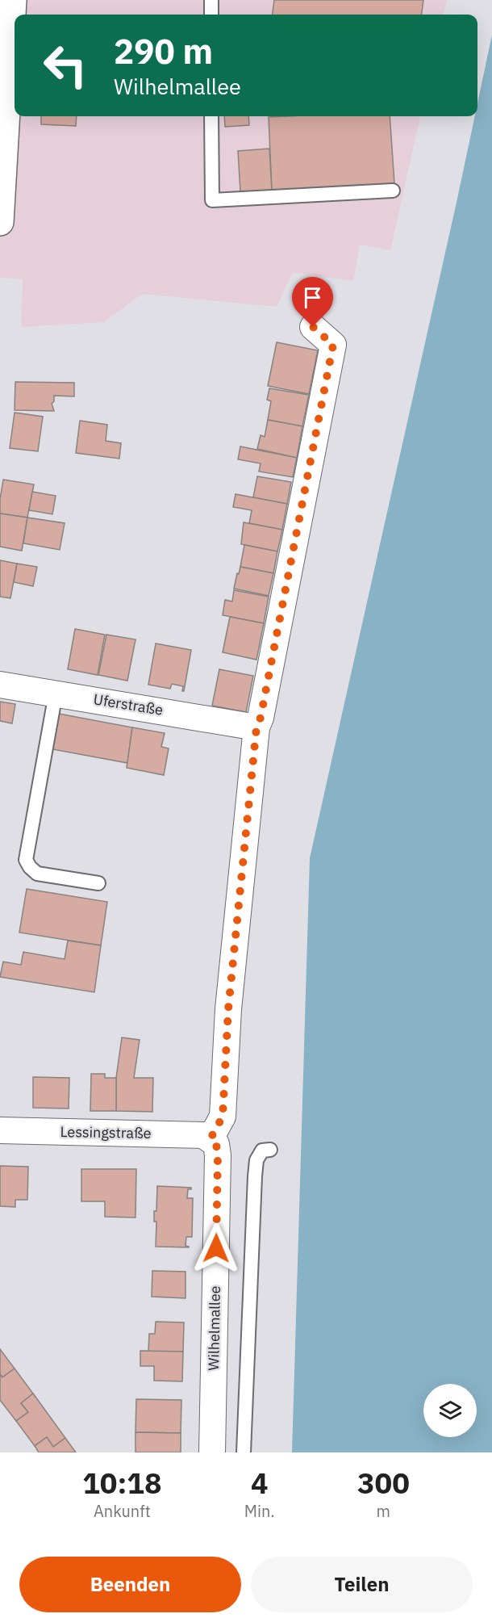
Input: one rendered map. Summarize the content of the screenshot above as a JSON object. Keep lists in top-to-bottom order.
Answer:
{
  "streets": {
    "street": ["Uferstraße", "Lessingstraße", "Wilhelmallee"]
  },
  "crossings": [
    ["Lessingstraße", "Wilhelmallee"]
  ],
  "page": {
    "turn": ["290 m", "Wilhelmallee"],
    "eta": [
      "10:18",
      "Ankunft",
      "4",
      "Min.",
      "300",
      "m"
    ],
    "buttons": ["Beenden", "Teilen"]
  }
}
